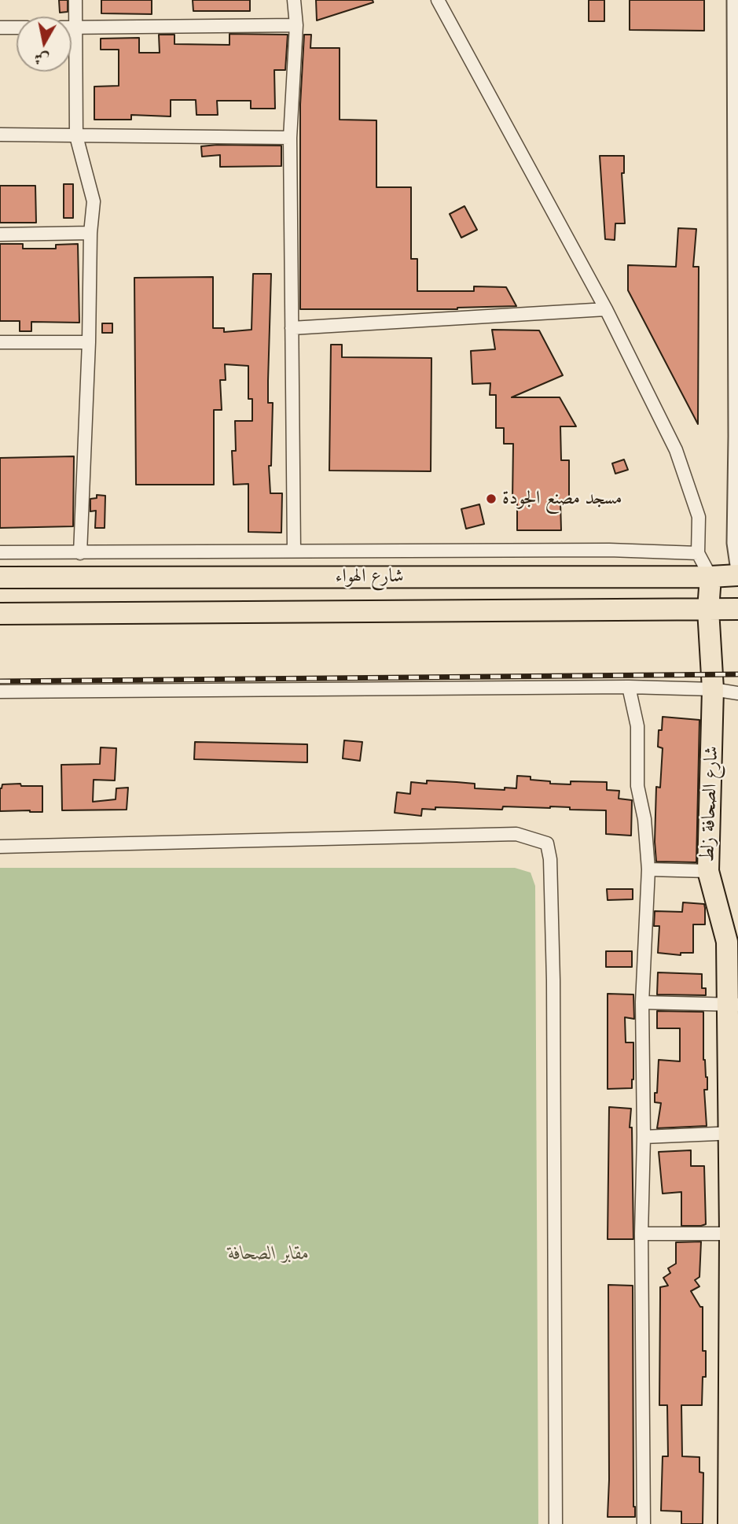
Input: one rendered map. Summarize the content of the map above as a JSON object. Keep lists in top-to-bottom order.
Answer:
{
  "streets": {
    "highway": ["شارع الهواء", "شارع الصحافة زلط"]
  },
  "crossings": [
    ["شارع الهواء", "شارع الصحافة زلط"]
  ],
  "parks": ["مقابر الصحافة"],
  "places": ["مسجد مصنع الجودة"],
  "north": "bottom"
}
